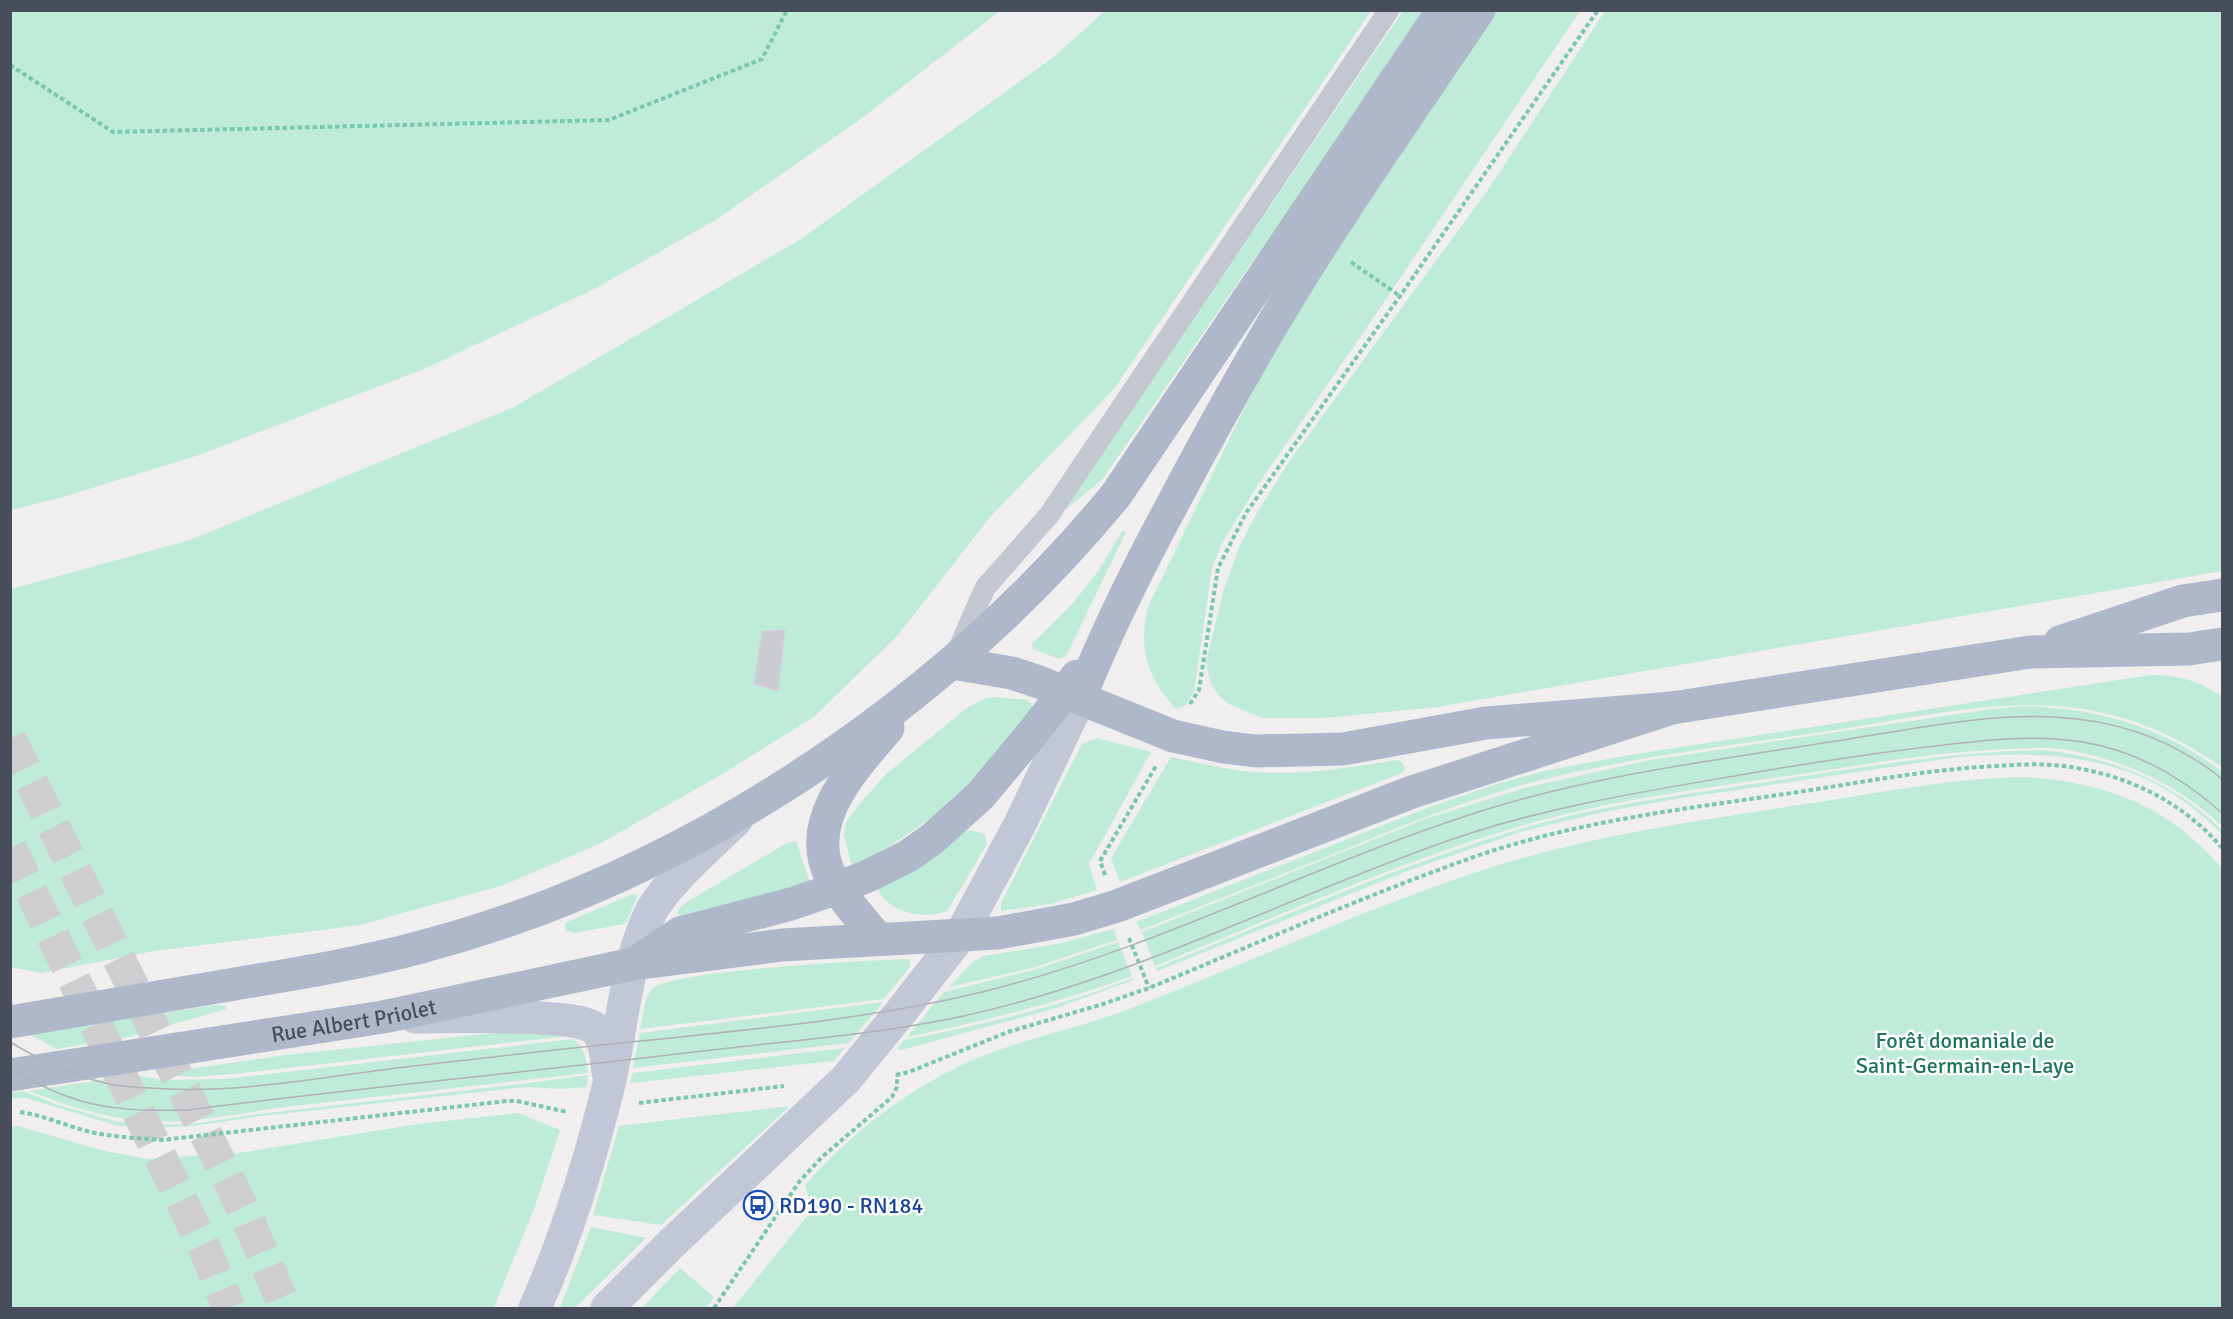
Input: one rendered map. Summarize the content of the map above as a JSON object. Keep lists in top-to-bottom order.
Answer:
{
  "streets": {
    "main road": ["Rue Albert Priolet"]
  },
  "parks": ["Forêt domaniale de Saint-Germain-en-Laye"],
  "places": {
    "bus stop": ["RD190 - RN184"]
  }
}
